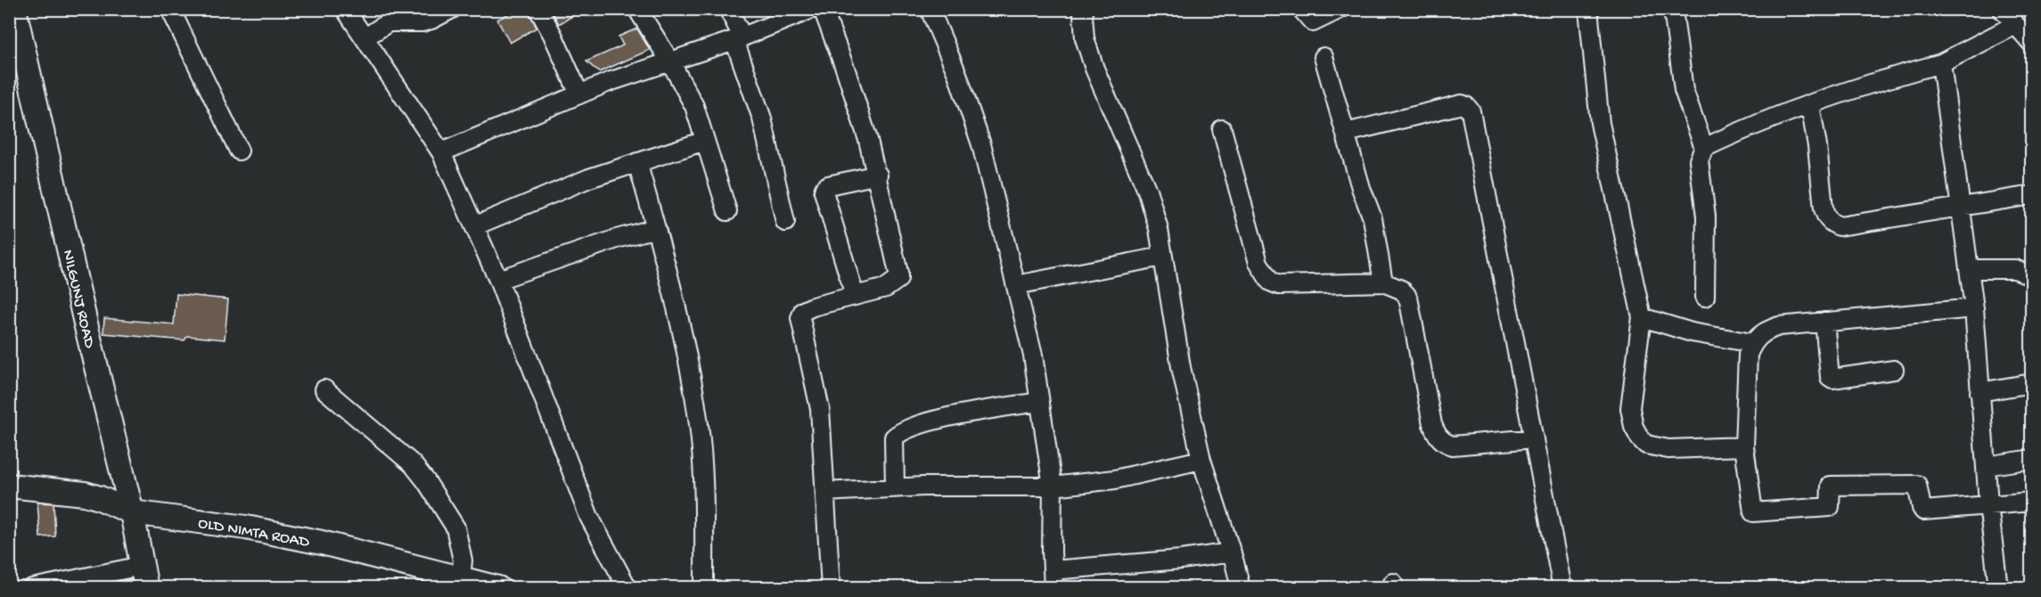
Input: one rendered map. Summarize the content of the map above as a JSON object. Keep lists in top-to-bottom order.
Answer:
{
  "streets": {
    "street": ["NILGUNJ ROAD", "OLD NIMTA ROAD"]
  },
  "crossings": [
    ["NILGUNJ ROAD", "OLD NIMTA ROAD"]
  ]
}
